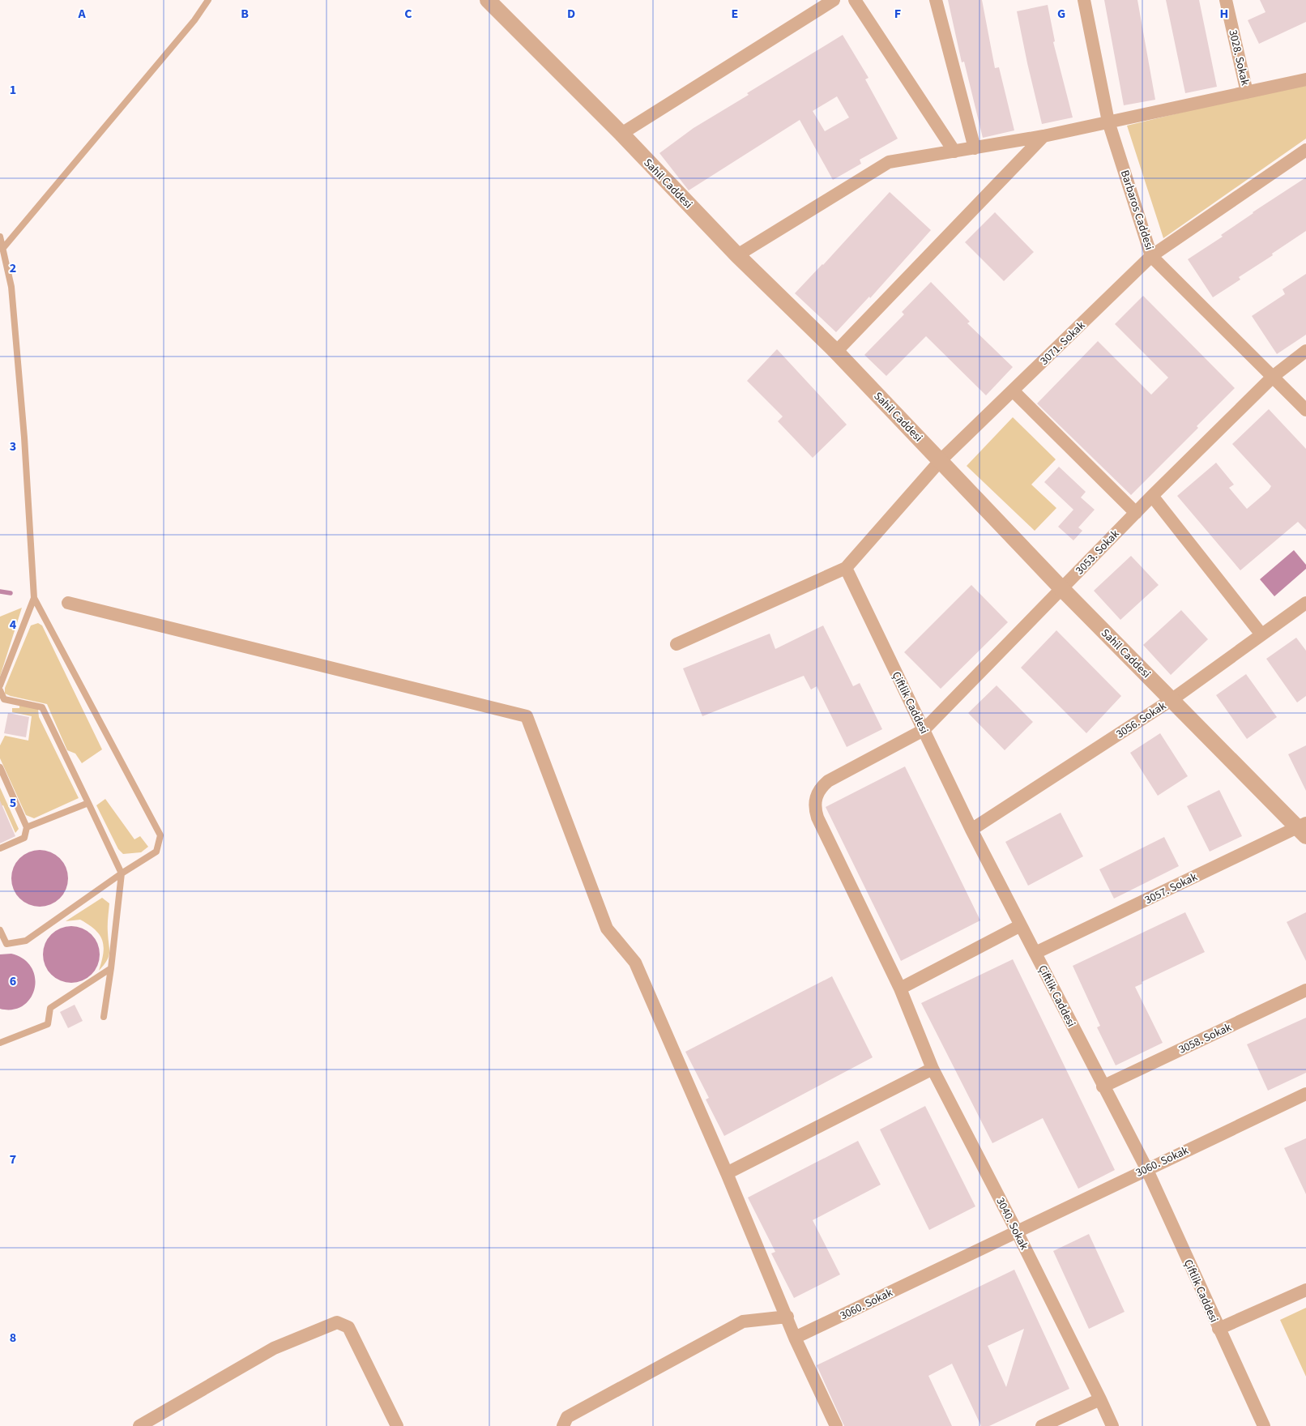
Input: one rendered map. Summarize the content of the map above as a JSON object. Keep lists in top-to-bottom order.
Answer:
{
  "streets": {
    "street": [
      "3028. Sokak",
      "Sahil Caddesi",
      "Barbaros Caddesi",
      "3071. Sokak",
      "3053. Sokak",
      "Çiftlik Caddesi",
      "3056. Sokak",
      "3057. Sokak",
      "3058. Sokak",
      "3060. Sokak",
      "3040. Sokak"
    ]
  },
  "crossings": [
    ["Sahil Caddesi", "3071. Sokak"],
    ["Sahil Caddesi", "3053. Sokak"],
    ["Sahil Caddesi", "3056. Sokak"],
    ["Sahil Caddesi", "3057. Sokak"],
    ["Barbaros Caddesi", "3071. Sokak"],
    ["Barbaros Caddesi", "3053. Sokak"],
    ["3071. Sokak", "Çiftlik Caddesi"],
    ["3053. Sokak", "Çiftlik Caddesi"],
    ["3053. Sokak", "3040. Sokak"],
    ["Çiftlik Caddesi", "3056. Sokak"],
    ["Çiftlik Caddesi", "3057. Sokak"],
    ["Çiftlik Caddesi", "3058. Sokak"],
    ["Çiftlik Caddesi", "3060. Sokak"],
    ["3060. Sokak", "3040. Sokak"]
  ],
  "grid": {
    "columns": [
      "A",
      "B",
      "C",
      "D",
      "E",
      "F",
      "G",
      "H"
    ],
    "rows": [
      "1",
      "2",
      "3",
      "4",
      "5",
      "6",
      "7",
      "8"
    ]
  }
}
